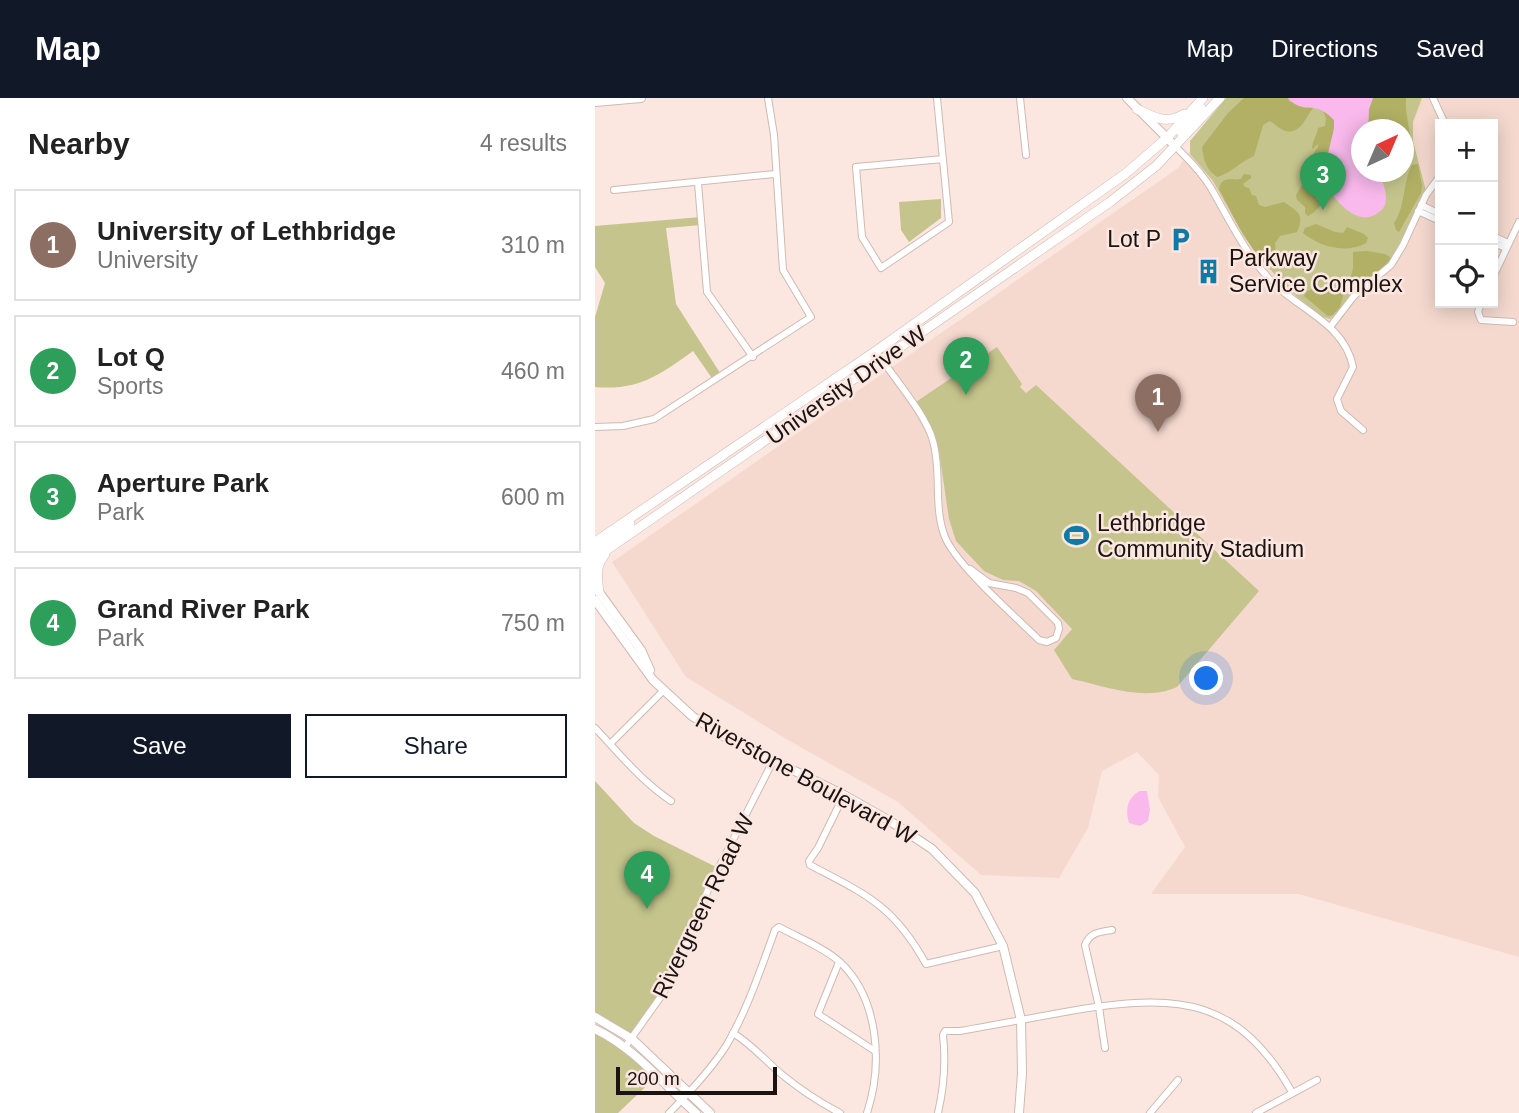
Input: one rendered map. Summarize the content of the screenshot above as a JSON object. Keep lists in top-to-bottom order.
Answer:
{
  "streets": {
    "main road": ["University Drive W"],
    "street": ["Riverstone Boulevard W", "Rivergreen Road W"]
  },
  "crossings": [
    ["Riverstone Boulevard W", "Rivergreen Road W"]
  ],
  "places": {
    "parking": ["Lot P"],
    "building": ["Parkway Service Complex"],
    "sports": ["Lethbridge Community Stadium"]
  },
  "scale_bar": "200 m",
  "north": "top right",
  "page": {
    "header": "Map",
    "nav": ["Map", "Directions", "Saved"],
    "heading": ["Nearby", "4 results"],
    "map_buttons": ["+", "−"],
    "pins": [
      "3",
      "2",
      "1",
      "4"
    ],
    "list": [
      {
        "mark": "1",
        "name": "University of Lethbridge",
        "note": "University",
        "value": "310 m"
      },
      {
        "mark": "2",
        "name": "Lot Q",
        "note": "Sports",
        "value": "460 m"
      },
      {
        "mark": "3",
        "name": "Aperture Park",
        "note": "Park",
        "value": "600 m"
      },
      {
        "mark": "4",
        "name": "Grand River Park",
        "note": "Park",
        "value": "750 m"
      }
    ],
    "buttons": ["Save", "Share"],
    "scale": "200 m"
  }
}
